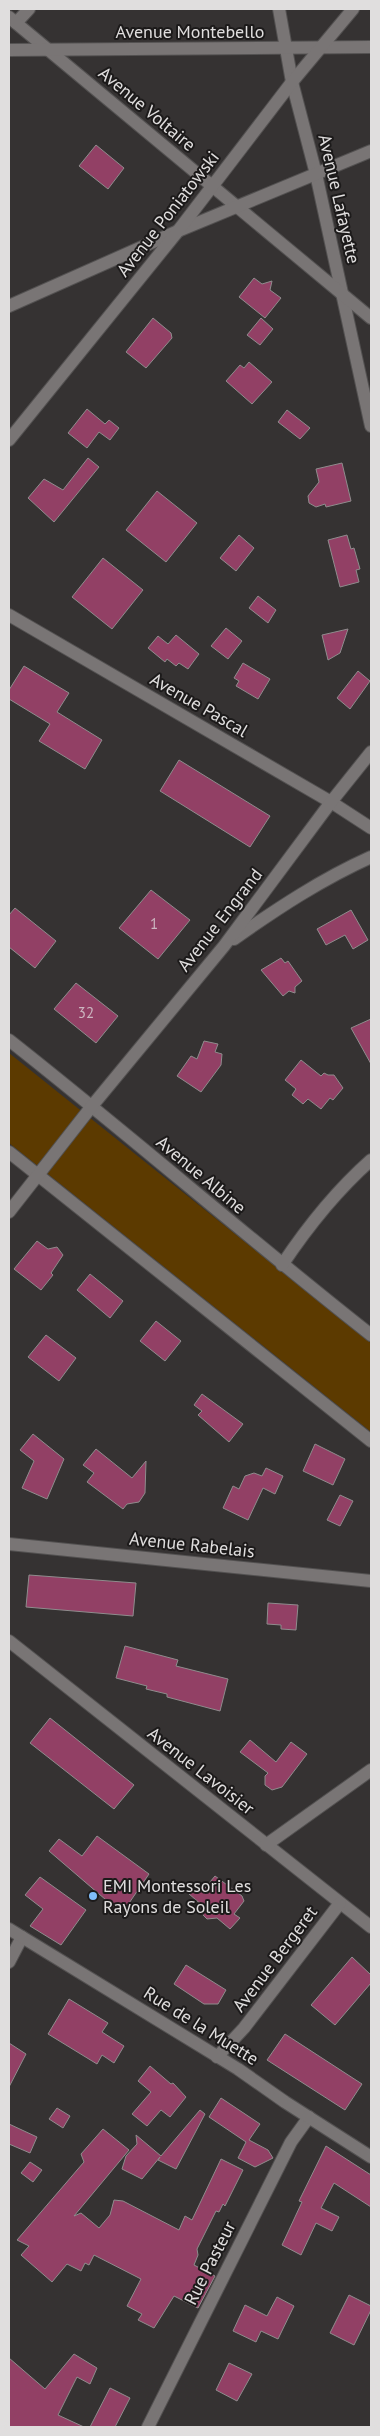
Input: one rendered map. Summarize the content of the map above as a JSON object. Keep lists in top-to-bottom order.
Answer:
{
  "streets": {
    "street": [
      "Avenue Montebello",
      "Avenue Voltaire",
      "Avenue Lafayette",
      "Avenue Poniatowski",
      "Avenue Pascal",
      "Avenue Engrand",
      "Avenue Albine",
      "Avenue Rabelais",
      "Avenue Lavoisier",
      "Avenue Bergeret",
      "Rue de la Muette",
      "Rue Pasteur"
    ]
  },
  "crossings": [
    ["Avenue Montebello", "Avenue Voltaire"],
    ["Avenue Montebello", "Avenue Lafayette"],
    ["Avenue Montebello", "Avenue Poniatowski"],
    ["Avenue Voltaire", "Avenue Lafayette"],
    ["Avenue Voltaire", "Avenue Poniatowski"],
    ["Avenue Lafayette", "Avenue Poniatowski"],
    ["Avenue Pascal", "Avenue Engrand"],
    ["Avenue Engrand", "Avenue Albine"],
    ["Avenue Lavoisier", "Avenue Bergeret"],
    ["Avenue Bergeret", "Rue de la Muette"],
    ["Rue de la Muette", "Rue Pasteur"]
  ],
  "places": ["EMI Montessori Les Rayons de Soleil"],
  "house_numbers": ["1", "32"]
}
